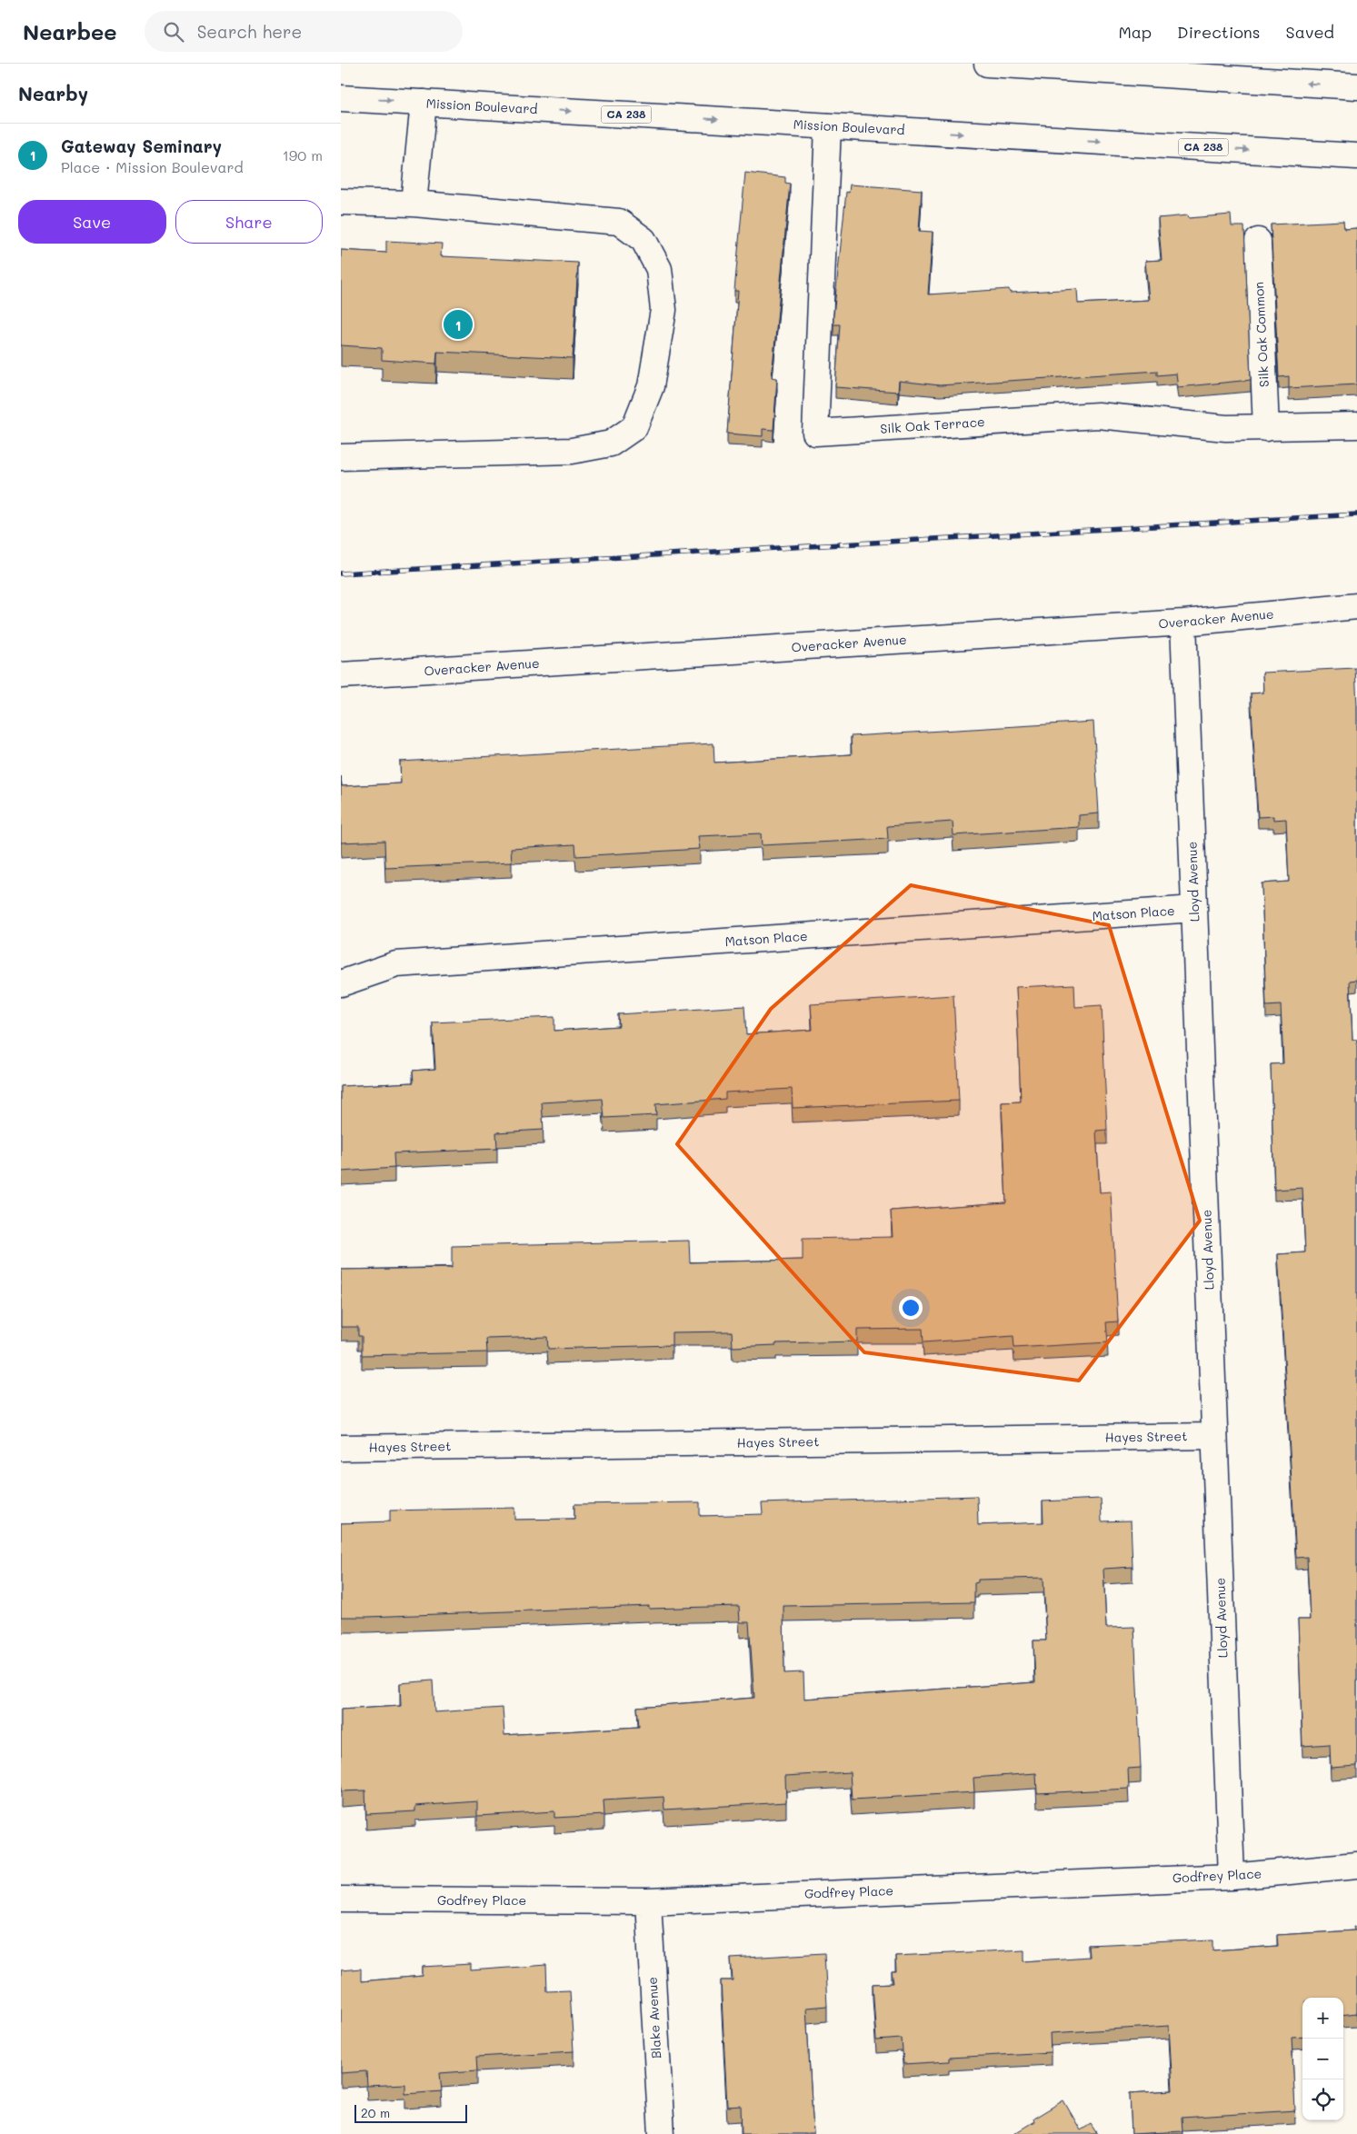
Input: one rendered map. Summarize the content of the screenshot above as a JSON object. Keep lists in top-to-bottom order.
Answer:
{
  "streets": {
    "street": [
      "Mission Boulevard",
      "CA 238",
      "Silk Oak Common",
      "Silk Oak Terrace",
      "Overacker Avenue",
      "Lloyd Avenue",
      "Matson Place",
      "Hayes Street",
      "Godfrey Place",
      "Blake Avenue"
    ]
  },
  "crossings": [
    ["Mission Boulevard", "Silk Oak Terrace"],
    ["Silk Oak Common", "Silk Oak Terrace"],
    ["Overacker Avenue", "Lloyd Avenue"],
    ["Lloyd Avenue", "Matson Place"],
    ["Lloyd Avenue", "Hayes Street"],
    ["Lloyd Avenue", "Godfrey Place"],
    ["Godfrey Place", "Blake Avenue"]
  ],
  "scale_bar": "20 m",
  "page": {
    "header": "Nearbee",
    "search": "Search here",
    "nav": ["Map", "Directions", "Saved"],
    "heading": "Nearby",
    "list": [
      {
        "mark": "1",
        "name": "Gateway Seminary",
        "note": "Place · Mission Boulevard",
        "value": "190 m"
      }
    ],
    "buttons": ["Save", "Share"],
    "pins": "1",
    "map_buttons": ["+", "−"],
    "scale": "20 m"
  }
}
